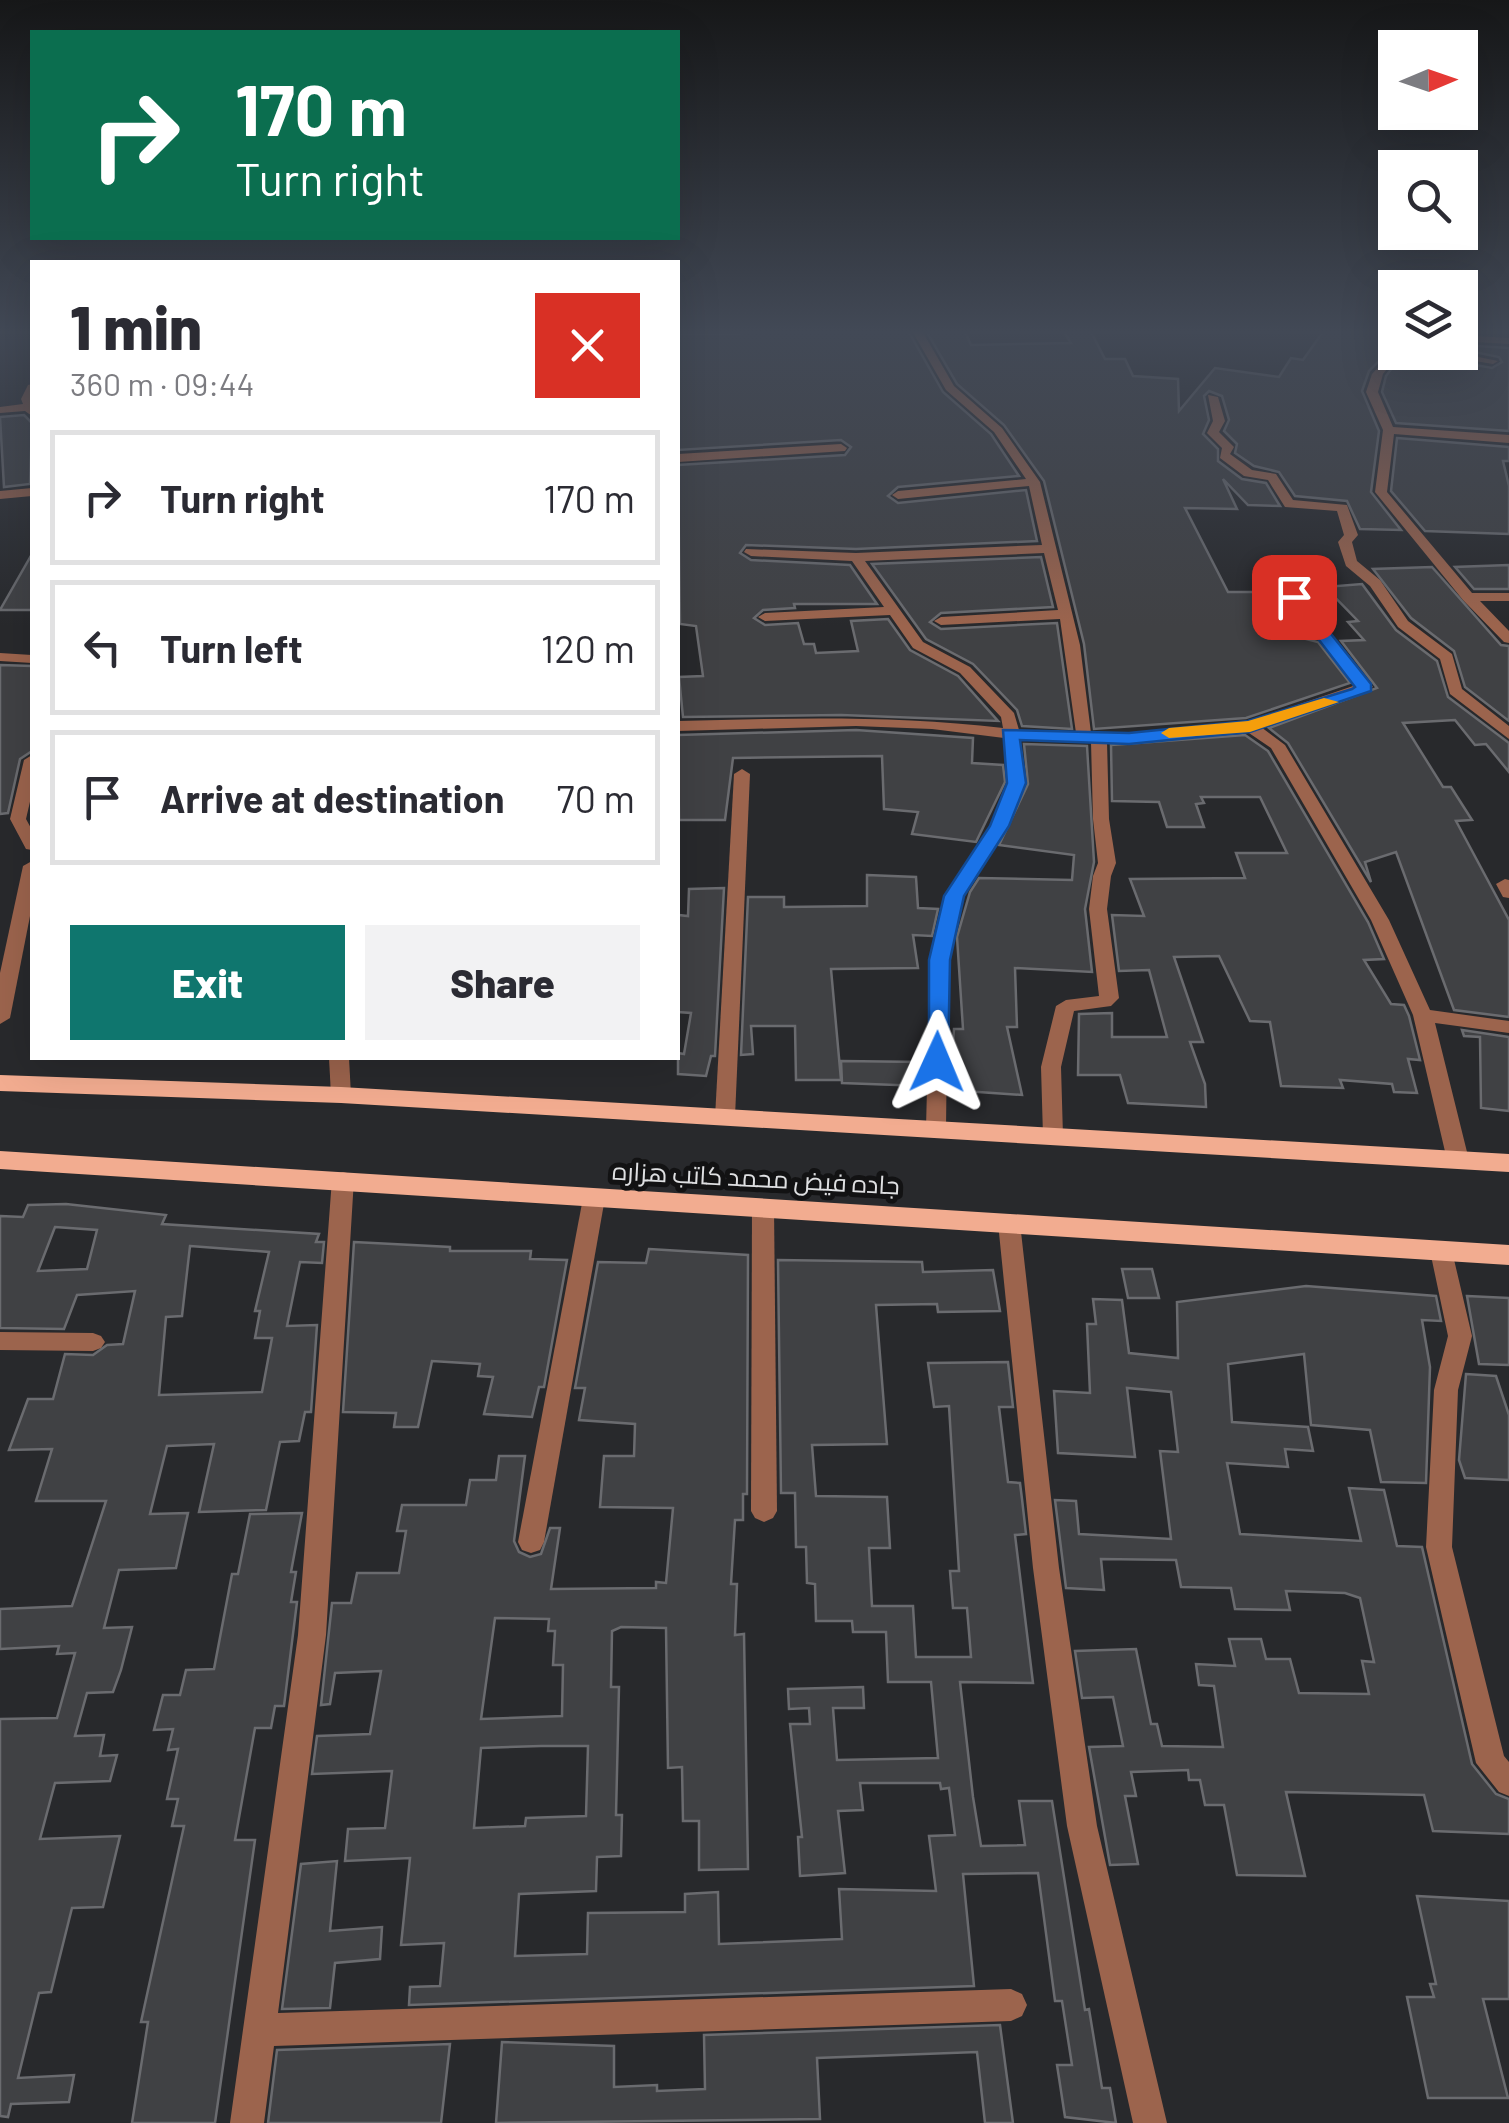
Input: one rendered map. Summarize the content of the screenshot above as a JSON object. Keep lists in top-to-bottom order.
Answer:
{
  "streets": {
    "main road": ["جاده فیض محمد کاتب هزاره"]
  },
  "north": "right",
  "page": {
    "turn": ["170 m", "Turn right"],
    "heading": ["1 min", "360 m · 09:44"],
    "list": [
      {
        "name": "Turn right",
        "value": "170 m"
      },
      {
        "name": "Turn left",
        "value": "120 m"
      },
      {
        "name": "Arrive at destination",
        "value": "70 m"
      }
    ],
    "buttons": ["Exit", "Share"]
  }
}
